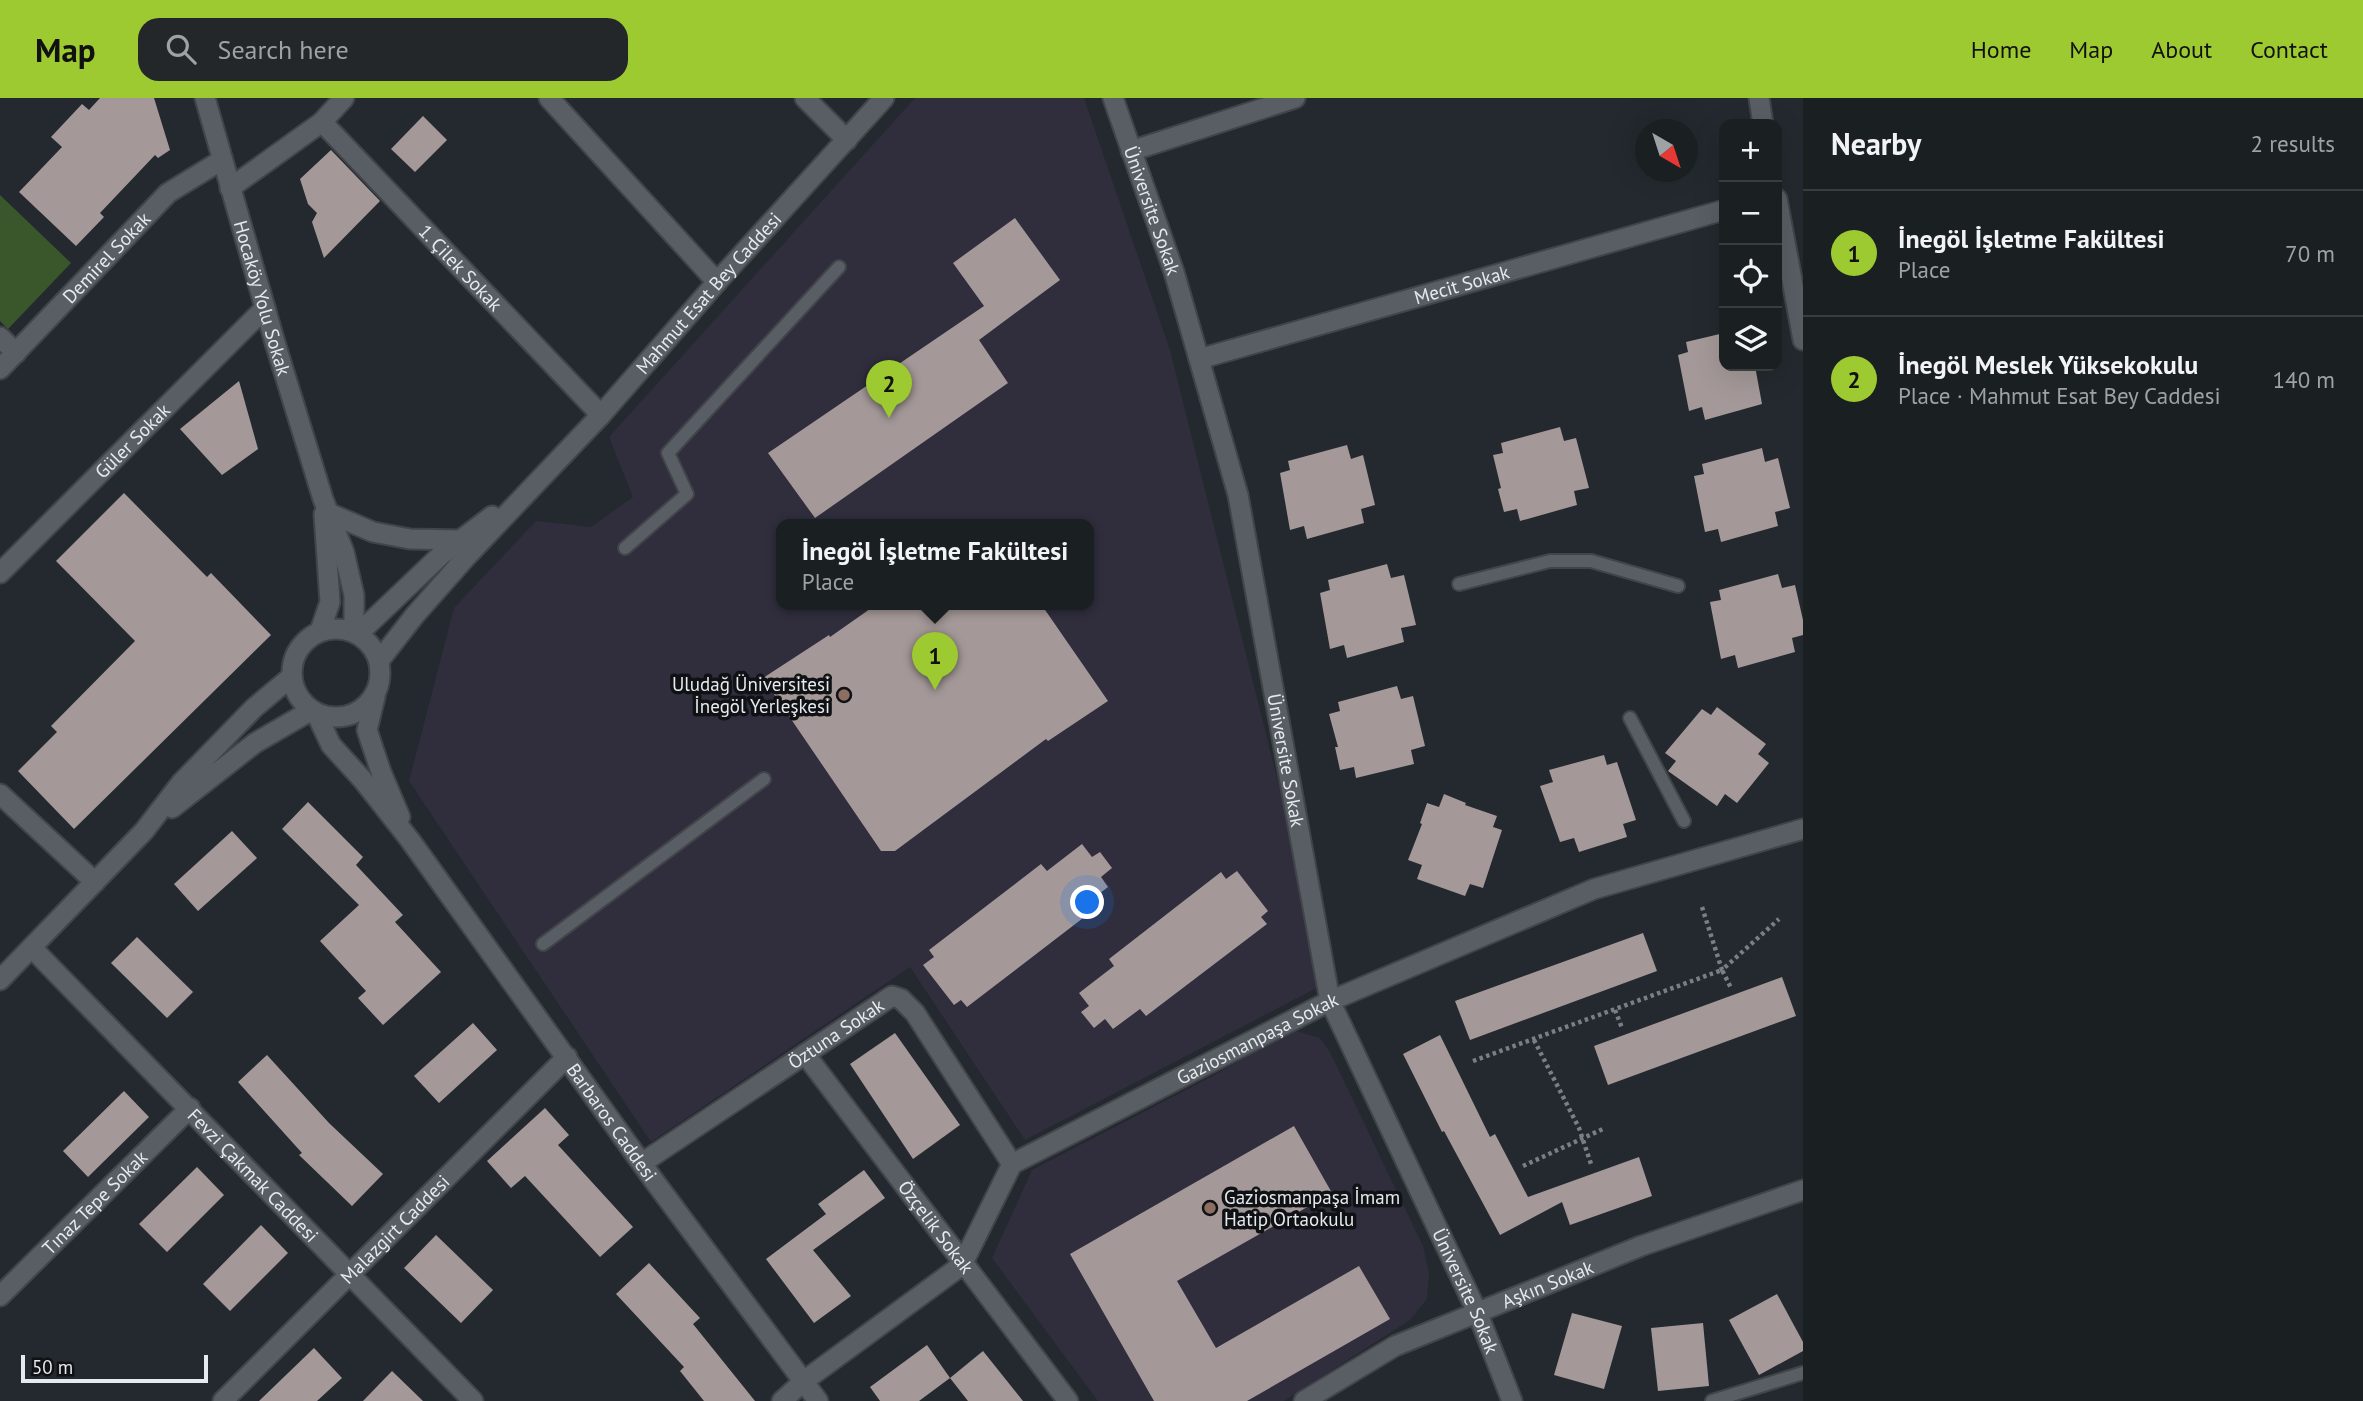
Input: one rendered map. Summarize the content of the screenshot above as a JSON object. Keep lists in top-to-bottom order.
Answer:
{
  "streets": {
    "street": [
      "Üniversite Sokak",
      "Demirel Sokak",
      "1. Çilek Sokak",
      "Mecit Sokak",
      "Mahmut Esat Bey Caddesi",
      "Hocaköy Yolu Sokak",
      "Güler Sokak",
      "Öztuna Sokak",
      "Gaziosmanpaşa Sokak",
      "Barbaros Caddesi",
      "Fevzi Çakmak Caddesi",
      "Tınaz Tepe Sokak",
      "Özçelik Sokak",
      "Malazgirt Caddesi",
      "Aşkın Sokak"
    ]
  },
  "crossings": [
    ["Üniversite Sokak", "Mecit Sokak"],
    ["Üniversite Sokak", "Gaziosmanpaşa Sokak"],
    ["Üniversite Sokak", "Aşkın Sokak"],
    ["Demirel Sokak", "Hocaköy Yolu Sokak"],
    ["1. Çilek Sokak", "Mahmut Esat Bey Caddesi"],
    ["Hocaköy Yolu Sokak", "Güler Sokak"],
    ["Öztuna Sokak", "Gaziosmanpaşa Sokak"],
    ["Öztuna Sokak", "Barbaros Caddesi"],
    ["Öztuna Sokak", "Özçelik Sokak"],
    ["Barbaros Caddesi", "Malazgirt Caddesi"],
    ["Fevzi Çakmak Caddesi", "Tınaz Tepe Sokak"],
    ["Fevzi Çakmak Caddesi", "Malazgirt Caddesi"]
  ],
  "places": ["Uludağ Üniversitesi İnegöl Yerleşkesi", "Gaziosmanpaşa İmam Hatip Ortaokulu"],
  "scale_bar": "50 m",
  "north": "bottom right",
  "page": {
    "header": "Map",
    "search": "Search here",
    "nav": [
      "Home",
      "Map",
      "About",
      "Contact"
    ],
    "heading": ["Nearby", "2 results"],
    "map_buttons": ["+", "−"],
    "list": [
      {
        "mark": "1",
        "name": "İnegöl İşletme Fakültesi",
        "note": "Place",
        "value": "70 m"
      },
      {
        "mark": "2",
        "name": "İnegöl Meslek Yüksekokulu",
        "note": "Place · Mahmut Esat Bey Caddesi",
        "value": "140 m"
      }
    ],
    "pins": ["2", "1"],
    "popup": ["İnegöl İşletme Fakültesi", "Place"],
    "scale": "50 m"
  }
}
